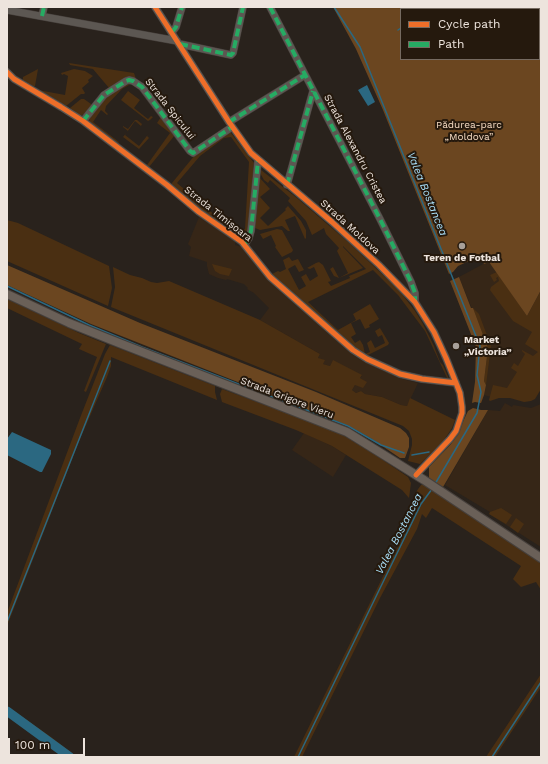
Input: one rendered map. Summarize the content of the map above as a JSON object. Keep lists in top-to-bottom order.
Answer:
{
  "streets": {
    "main road": ["Strada Grigore Vieru"],
    "street": [
      "Strada Spicului",
      "Strada Alexandru Cristea",
      "Strada Timișoara",
      "Strada Moldova"
    ]
  },
  "crossings": [
    ["Strada Spicului", "Strada Timișoara"],
    ["Strada Spicului", "Strada Moldova"],
    ["Strada Alexandru Cristea", "Strada Moldova"],
    ["Strada Timișoara", "Strada Moldova"],
    ["Strada Moldova", "Strada Grigore Vieru"]
  ],
  "water": ["Valea Bostancea"],
  "parks": ["Pădurea-parc „Moldova”"],
  "places": ["Teren de Fotbal", "Market „Victoria”"],
  "legend": ["Cycle path", "Path"],
  "scale_bar": "100 m"
}
